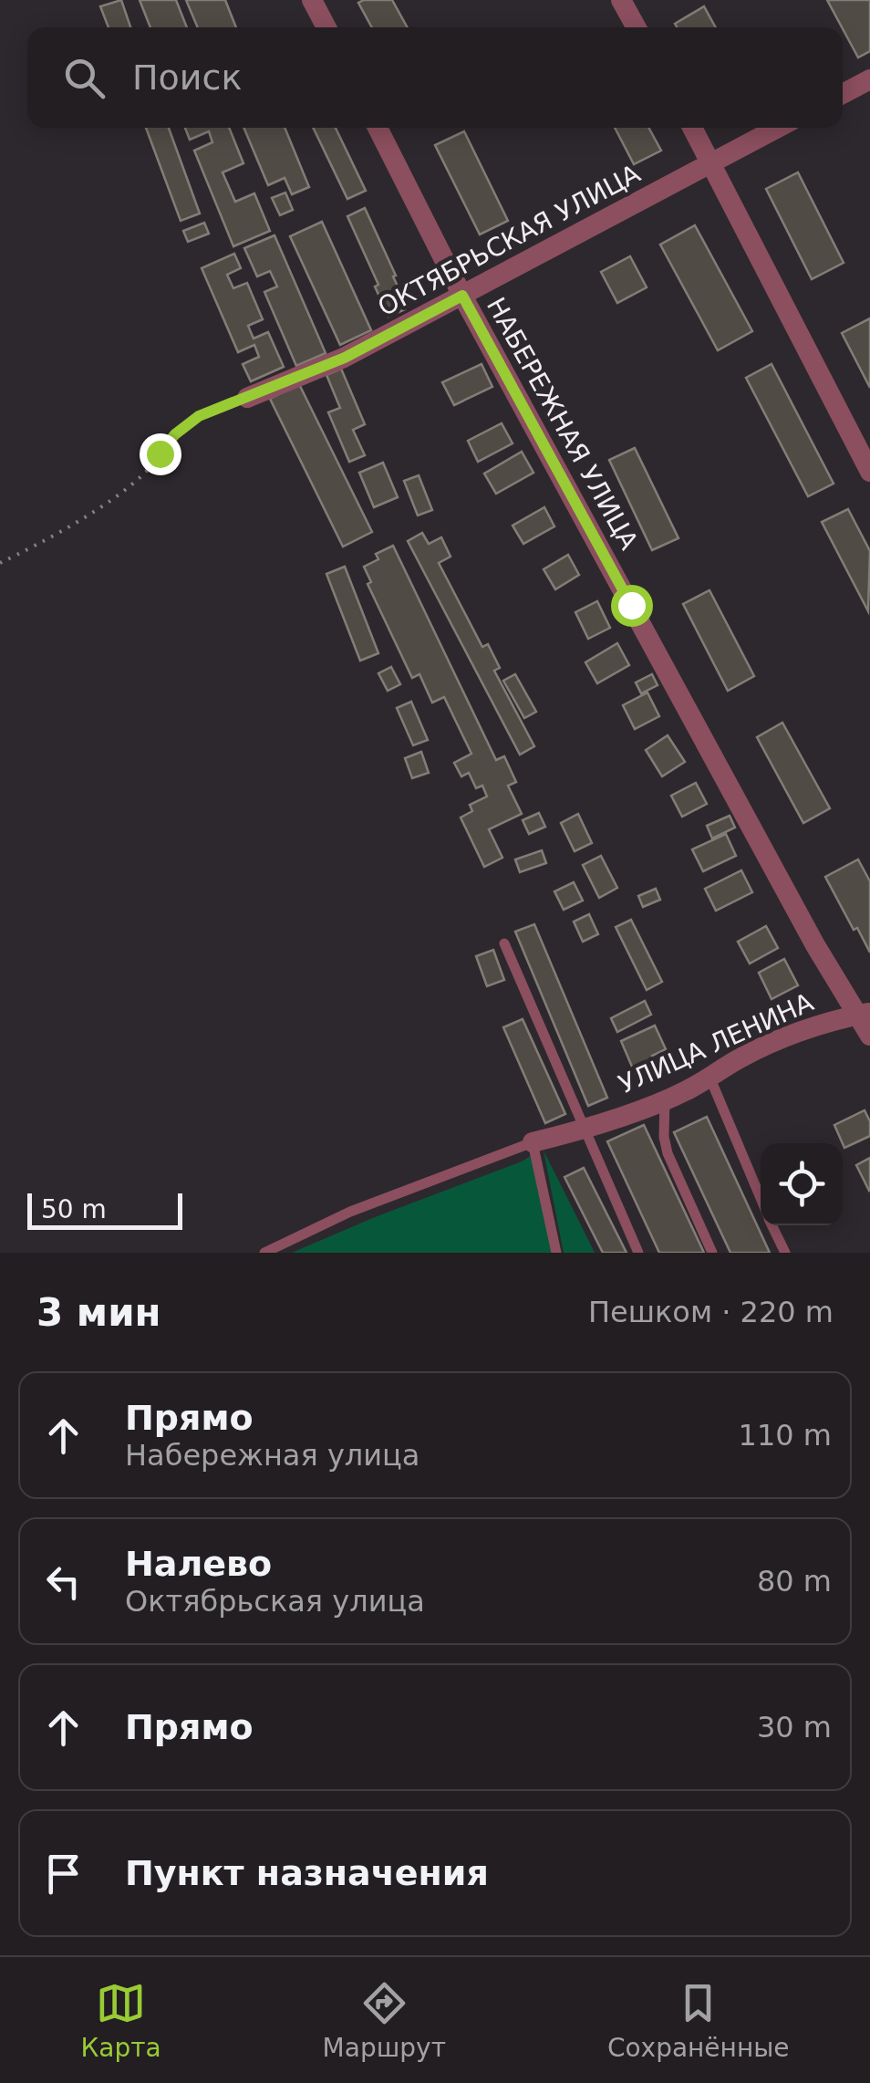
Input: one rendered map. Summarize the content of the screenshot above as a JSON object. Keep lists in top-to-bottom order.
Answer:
{
  "streets": {
    "street": ["ОКТЯБРЬСКАЯ УЛИЦА", "НАБЕРЕЖНАЯ УЛИЦА", "УЛИЦА ЛЕНИНА"]
  },
  "crossings": [
    ["ОКТЯБРЬСКАЯ УЛИЦА", "НАБЕРЕЖНАЯ УЛИЦА"],
    ["НАБЕРЕЖНАЯ УЛИЦА", "УЛИЦА ЛЕНИНА"]
  ],
  "scale_bar": "50 m",
  "page": {
    "search": "Поиск",
    "scale": "50 m",
    "heading": ["3 мин", "Пешком · 220 m"],
    "list": [
      ["Прямо", "Набережная улица", "110 m"],
      ["Налево", "Октябрьская улица", "80 m"],
      ["Прямо", "30 m"],
      "Пункт назначения"
    ],
    "nav": ["Карта", "Маршрут", "Сохранённые"]
  }
}
